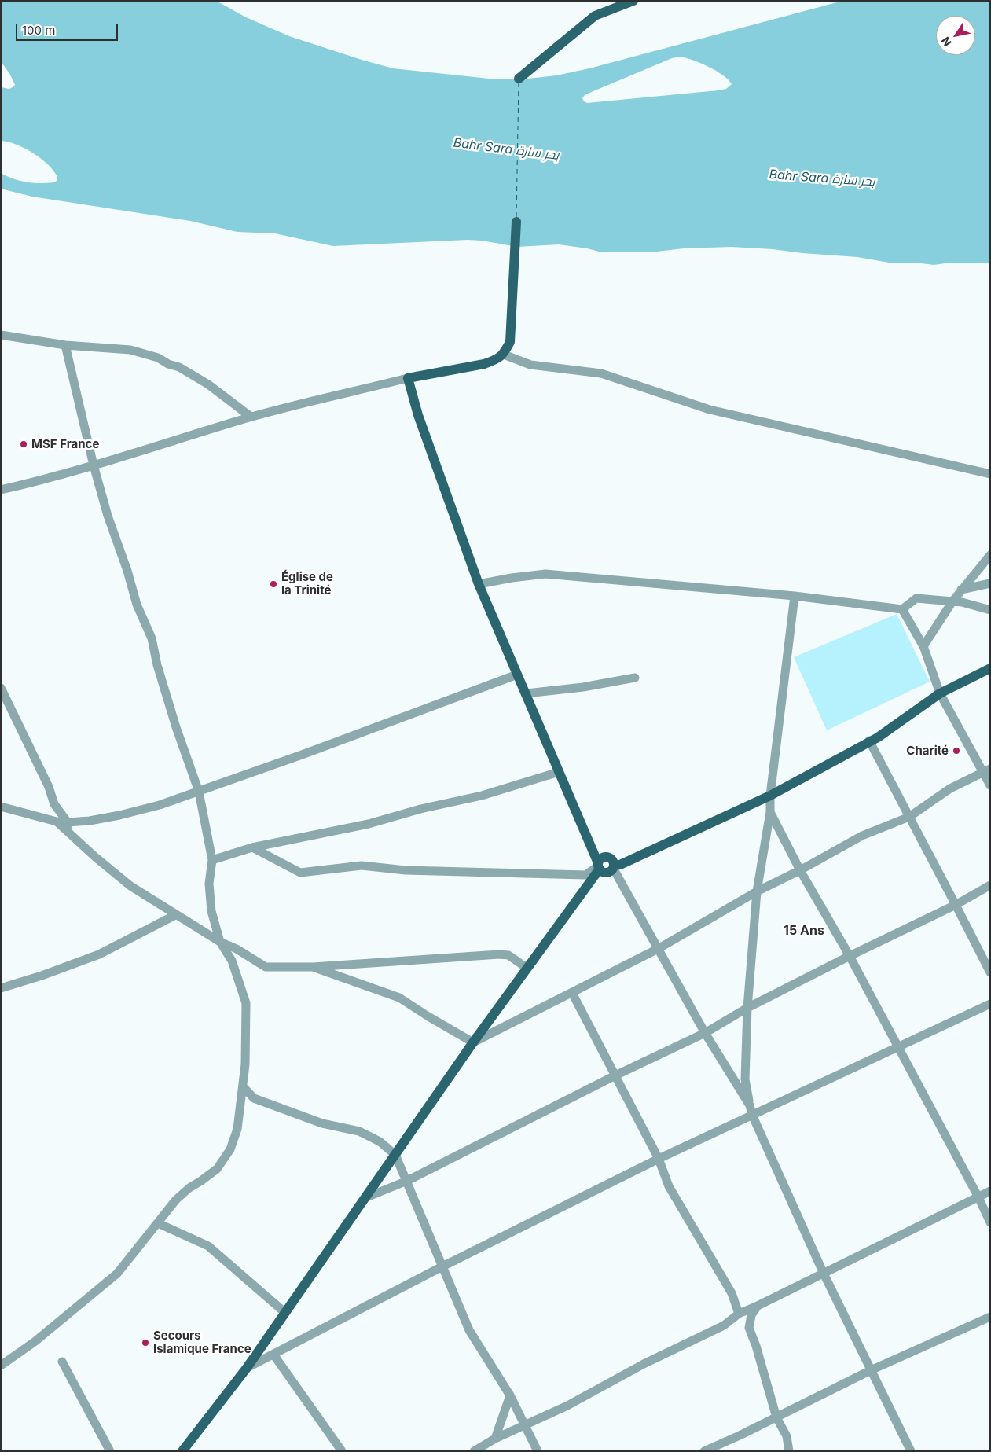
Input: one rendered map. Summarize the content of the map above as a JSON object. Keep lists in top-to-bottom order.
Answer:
{
  "districts": ["15 Ans"],
  "water": ["Bahr Sara بحر سارة"],
  "places": [
    "MSF France",
    "Église de la Trinité",
    "Charité",
    "Secours Islamique France"
  ],
  "scale_bar": "100 m",
  "north": "bottom left"
}
